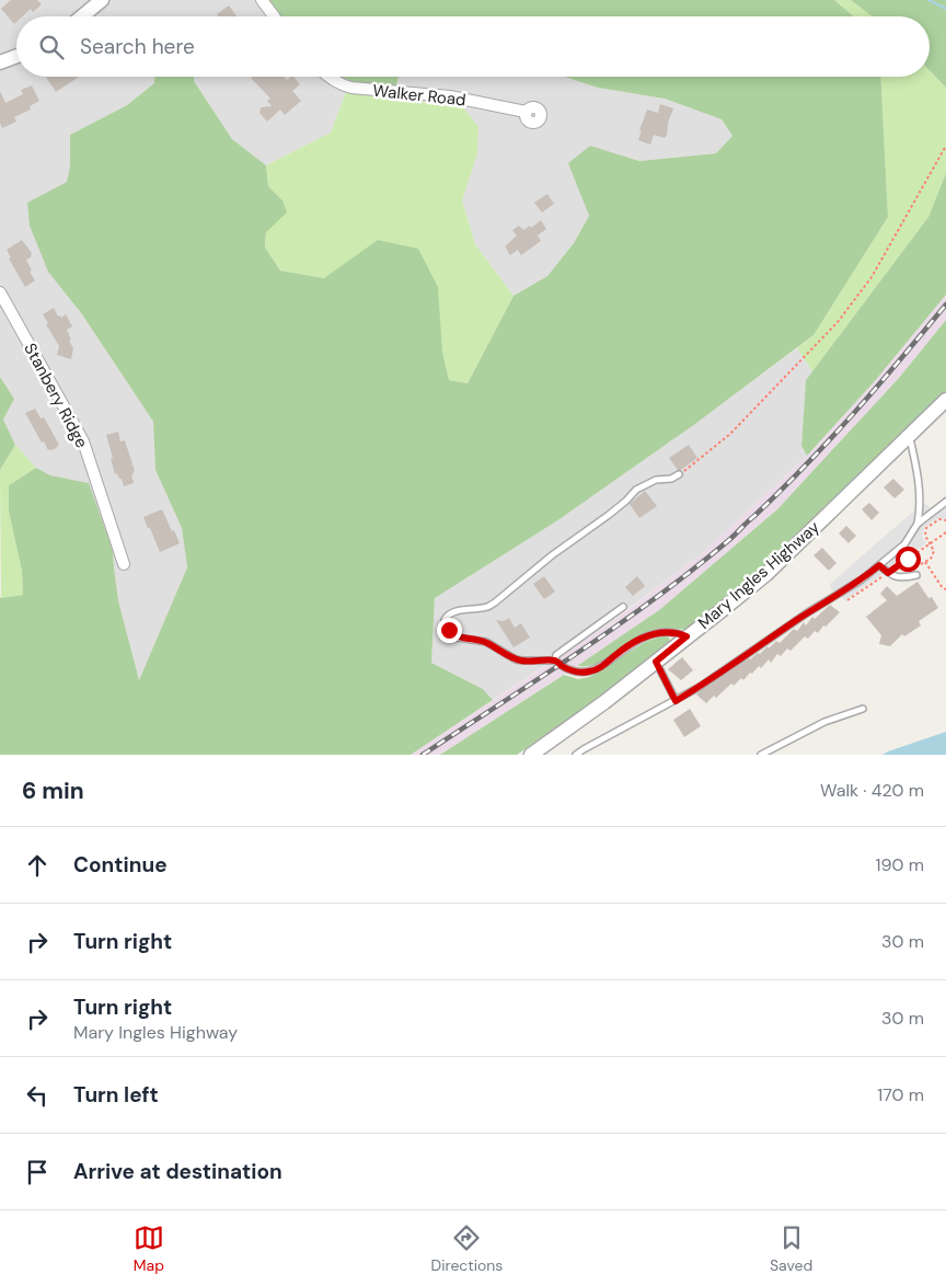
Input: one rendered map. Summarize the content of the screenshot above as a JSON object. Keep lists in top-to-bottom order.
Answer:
{
  "streets": {
    "street": ["Walker Road", "Stanbery Ridge", "Mary Ingles Highway"]
  },
  "page": {
    "search": "Search here",
    "heading": ["6 min", "Walk · 420 m"],
    "list": [
      ["Continue", "190 m"],
      ["Turn right", "30 m"],
      ["Turn right", "Mary Ingles Highway", "30 m"],
      ["Turn left", "170 m"],
      "Arrive at destination"
    ],
    "nav": ["Map", "Directions", "Saved"]
  }
}
